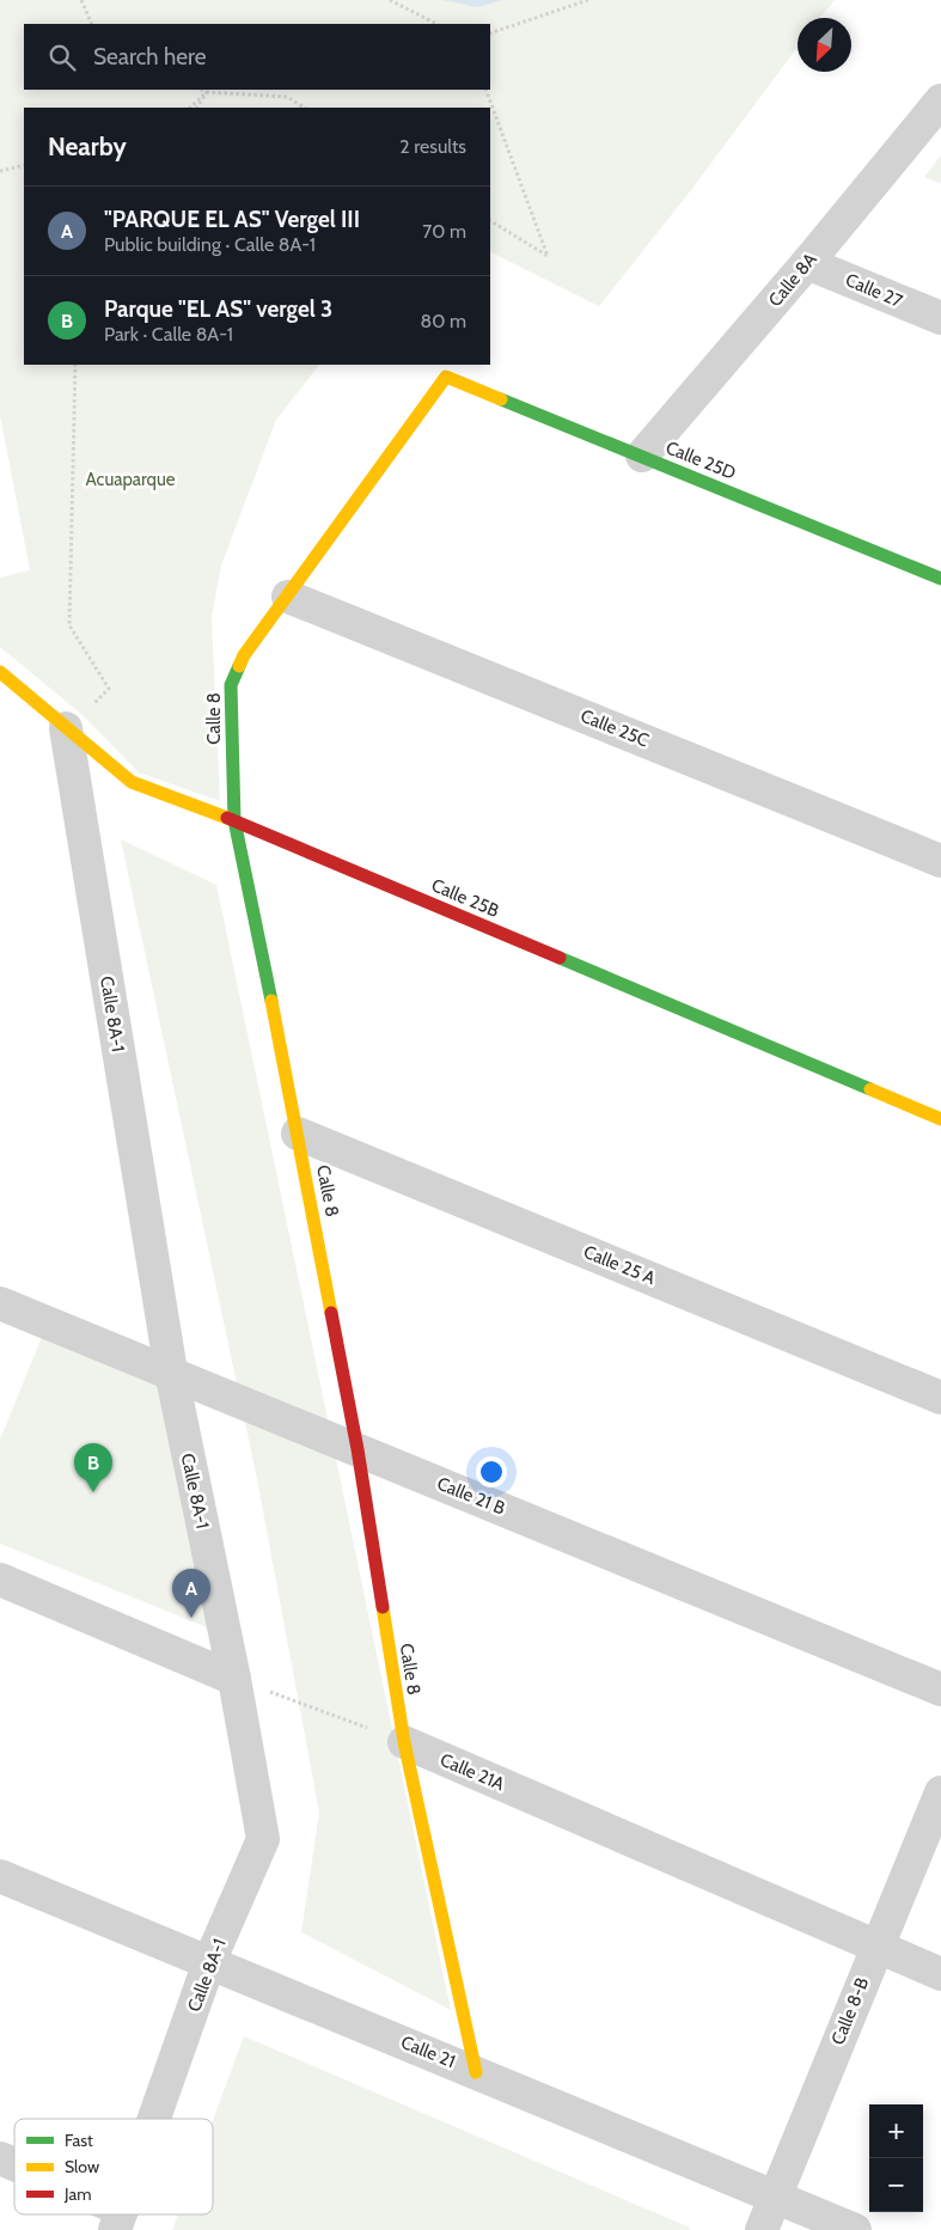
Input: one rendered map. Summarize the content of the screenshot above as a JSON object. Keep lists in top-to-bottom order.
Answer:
{
  "streets": {
    "street": [
      "Calle 8A",
      "Calle 27",
      "Calle 25D",
      "Calle 8",
      "Calle 25C",
      "Calle 25B",
      "Calle 8A-1",
      "Calle 25 A",
      "Calle 21 B",
      "Calle 21A",
      "Calle 8-B",
      "Calle 21"
    ]
  },
  "crossings": [
    ["Calle 8A", "Calle 27"],
    ["Calle 8A", "Calle 25D"],
    ["Calle 25D", "Calle 8"],
    ["Calle 8", "Calle 25C"],
    ["Calle 8", "Calle 25B"],
    ["Calle 8", "Calle 25 A"],
    ["Calle 8", "Calle 21 B"],
    ["Calle 8", "Calle 21A"],
    ["Calle 8", "Calle 21"],
    ["Calle 25B", "Calle 8A-1"],
    ["Calle 8A-1", "Calle 21 B"],
    ["Calle 8A-1", "Calle 21"],
    ["Calle 21A", "Calle 8-B"],
    ["Calle 8-B", "Calle 21"]
  ],
  "parks": ["Acuaparque"],
  "legend": ["Fast", "Slow", "Jam"],
  "north": "bottom left",
  "page": {
    "search": "Search here",
    "heading": ["Nearby", "2 results"],
    "list": [
      {
        "mark": "A",
        "name": "\"PARQUE EL AS\" Vergel III",
        "note": "Public building · Calle 8A-1",
        "value": "70 m"
      },
      {
        "mark": "B",
        "name": "Parque \"EL AS\" vergel 3",
        "note": "Park · Calle 8A-1",
        "value": "80 m"
      }
    ],
    "pins": ["B", "A"],
    "map_buttons": ["+", "−"]
  }
}
